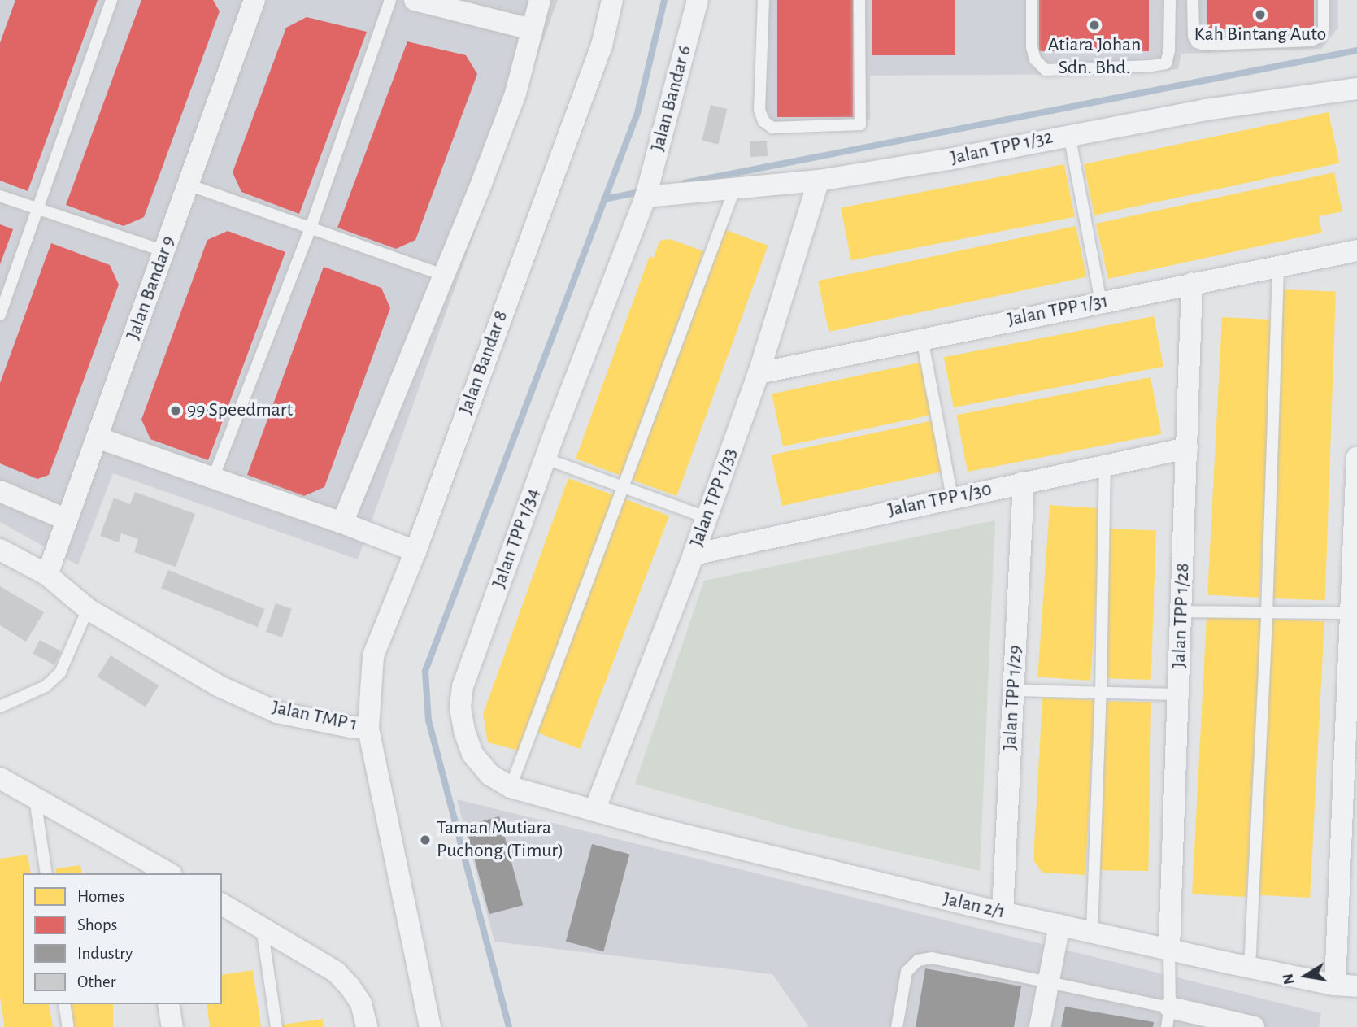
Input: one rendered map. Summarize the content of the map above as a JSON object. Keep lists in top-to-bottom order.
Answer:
{
  "streets": {
    "street": [
      "Jalan Bandar 6",
      "Jalan TPP 1/32",
      "Jalan Bandar 9",
      "Jalan TPP 1/31",
      "Jalan Bandar 8",
      "Jalan TPP 1/33",
      "Jalan TPP 1/30",
      "Jalan TPP 1/34",
      "Jalan TPP 1/28",
      "Jalan TPP 1/29",
      "Jalan TMP 1",
      "Jalan 2/1"
    ]
  },
  "crossings": [
    ["Jalan Bandar 6", "Jalan TPP 1/32"],
    ["Jalan Bandar 6", "Jalan TPP 1/34"],
    ["Jalan TPP 1/32", "Jalan TPP 1/33"],
    ["Jalan TPP 1/32", "Jalan TPP 1/34"],
    ["Jalan Bandar 9", "Jalan TMP 1"],
    ["Jalan TPP 1/31", "Jalan TPP 1/33"],
    ["Jalan TPP 1/31", "Jalan TPP 1/28"],
    ["Jalan Bandar 8", "Jalan TMP 1"],
    ["Jalan TPP 1/33", "Jalan TPP 1/30"],
    ["Jalan TPP 1/33", "Jalan TPP 1/34"],
    ["Jalan TPP 1/33", "Jalan 2/1"],
    ["Jalan TPP 1/30", "Jalan TPP 1/28"],
    ["Jalan TPP 1/30", "Jalan TPP 1/29"],
    ["Jalan TPP 1/34", "Jalan 2/1"],
    ["Jalan TPP 1/28", "Jalan 2/1"],
    ["Jalan TPP 1/29", "Jalan 2/1"]
  ],
  "places": [
    "Kah Bintang Auto",
    "Atiara Johan Sdn. Bhd.",
    "99 Speedmart",
    "Taman Mutiara Puchong (Timur)"
  ],
  "legend": [
    "Homes",
    "Shops",
    "Industry",
    "Other"
  ],
  "north": "left"
}
